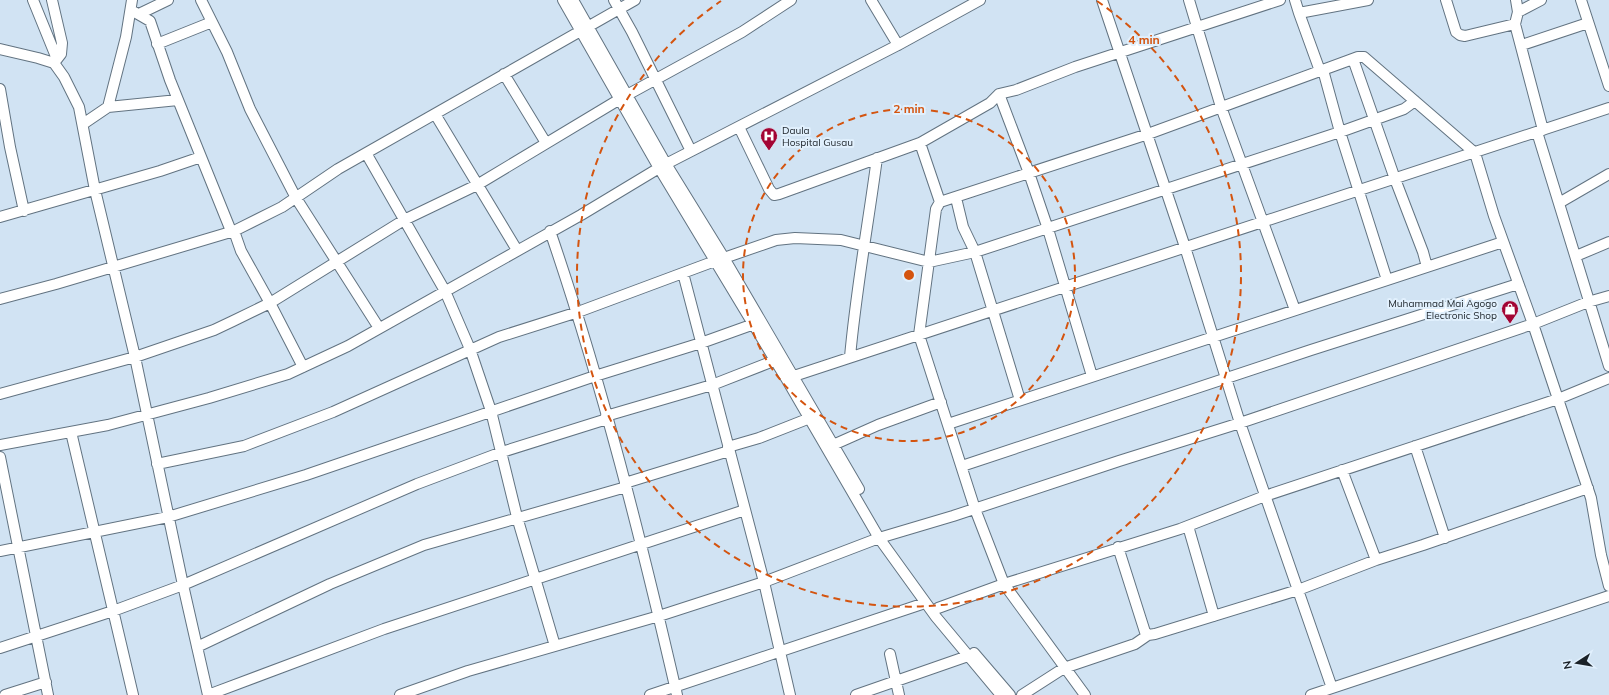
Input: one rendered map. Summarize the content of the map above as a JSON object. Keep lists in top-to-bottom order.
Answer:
{
  "places": {
    "hospital": ["Daula Hospital Gusau"],
    "shop": ["Muhammad Mai Agogo Electronic Shop"]
  },
  "north": "left",
  "rings": ["4 min", "2 min"]
}
